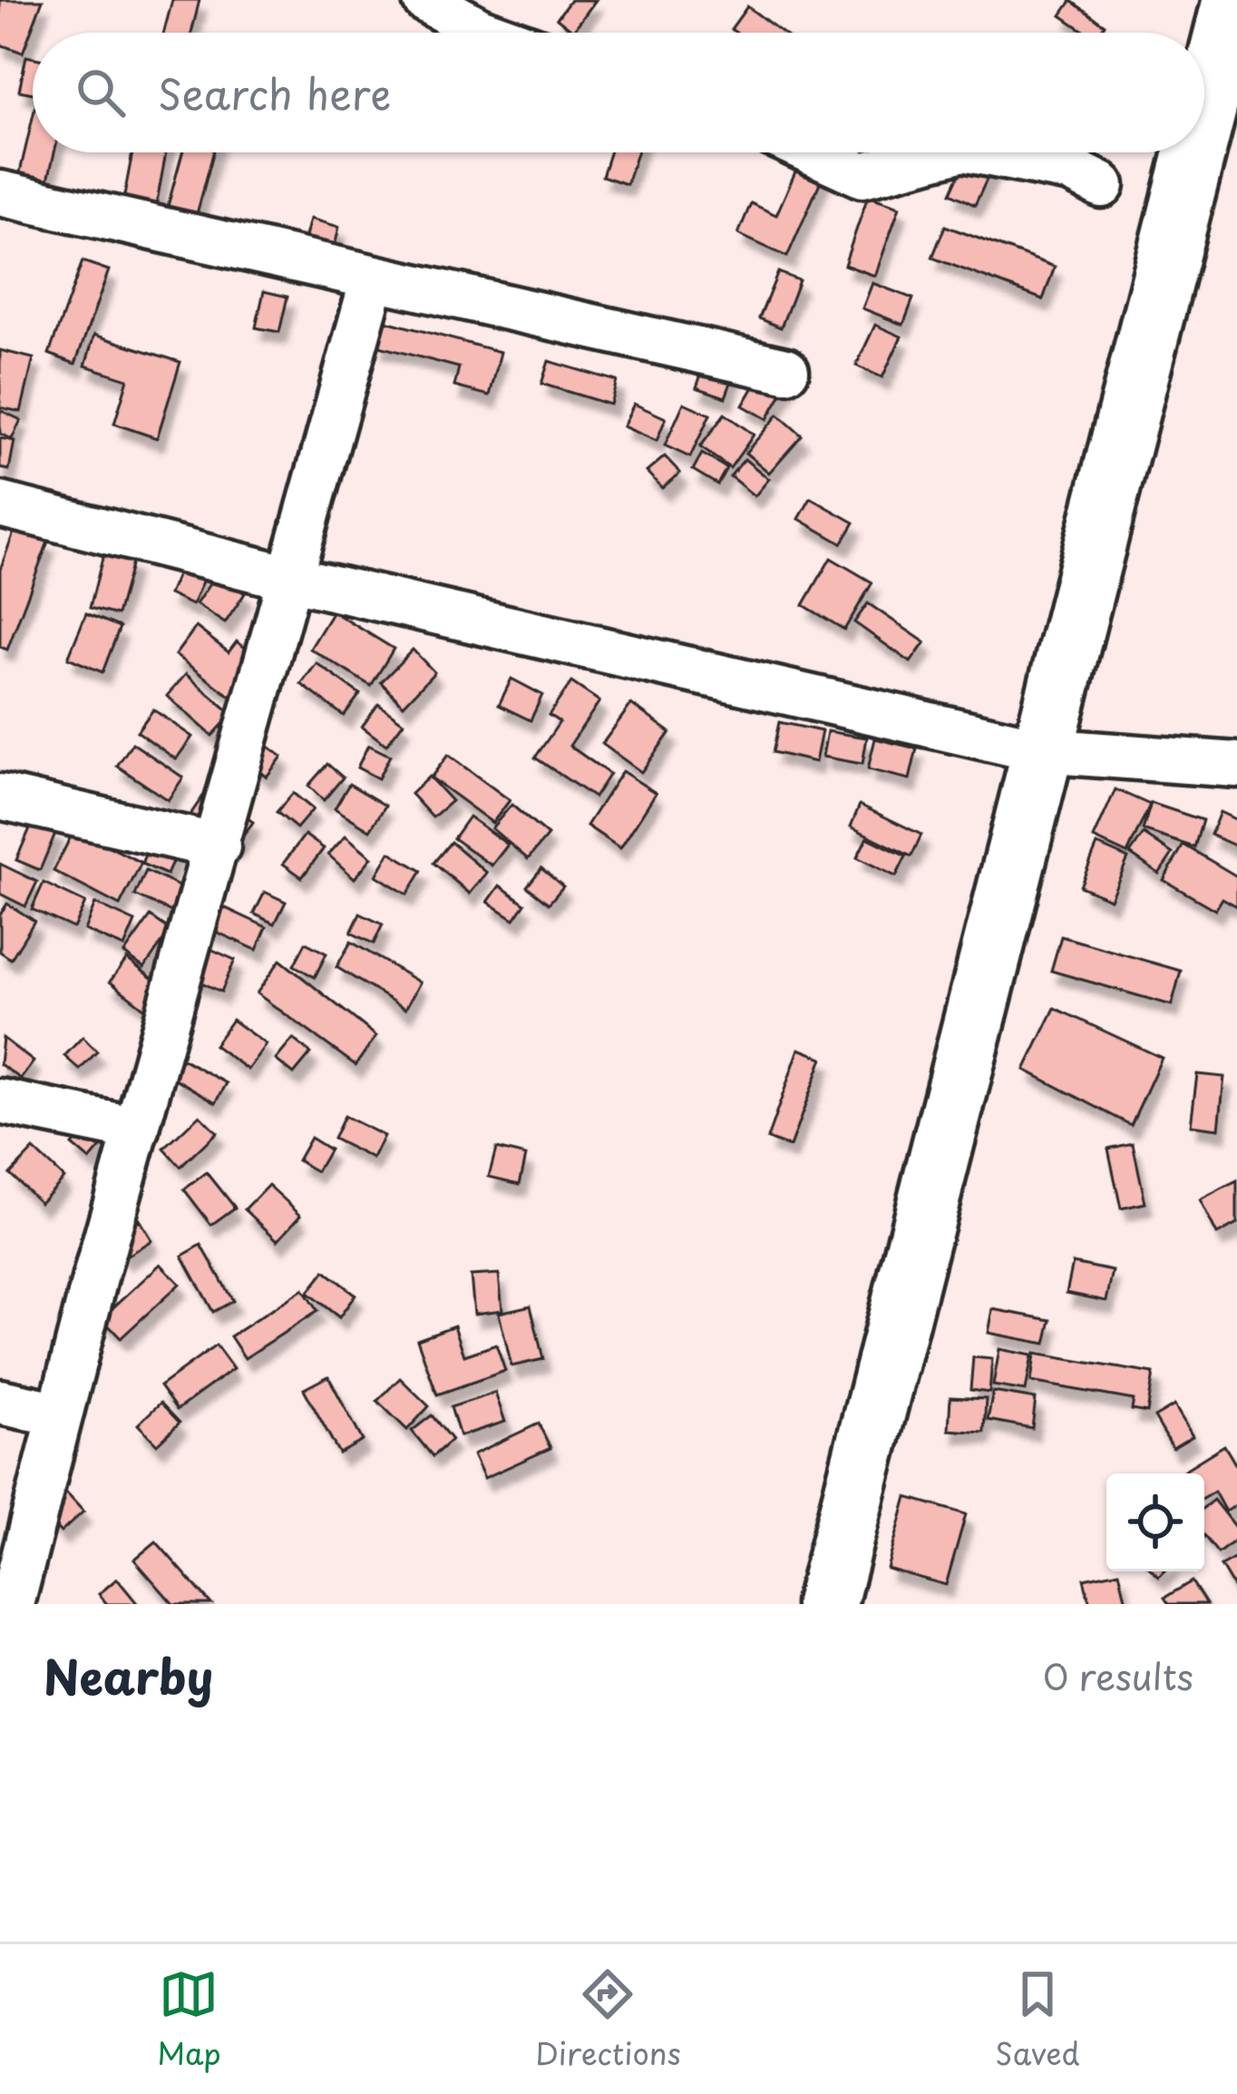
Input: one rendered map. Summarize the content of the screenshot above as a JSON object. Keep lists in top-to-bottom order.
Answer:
{
  "page": {
    "search": "Search here",
    "heading": ["Nearby", "0 results"],
    "nav": ["Map", "Directions", "Saved"]
  }
}
